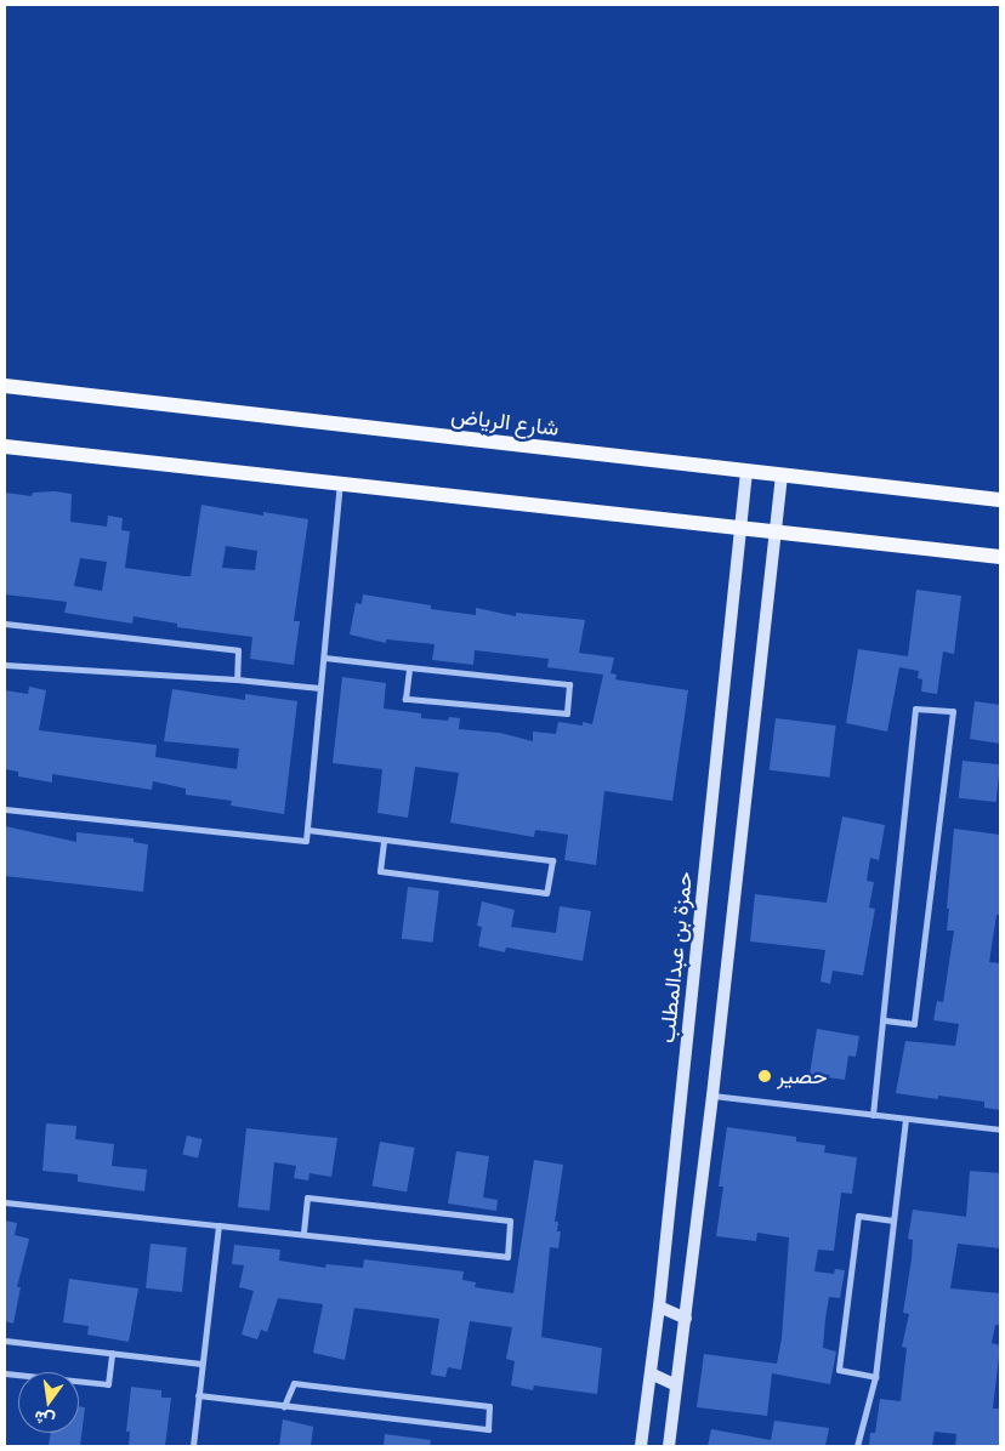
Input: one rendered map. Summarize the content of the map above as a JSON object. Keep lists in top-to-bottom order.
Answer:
{
  "streets": {
    "main road": ["شارع الرياض"],
    "street": ["حمزة بن عبدالمطلب"]
  },
  "crossings": [
    ["شارع الرياض", "حمزة بن عبدالمطلب"]
  ],
  "places": ["حصير"],
  "north": "bottom"
}
